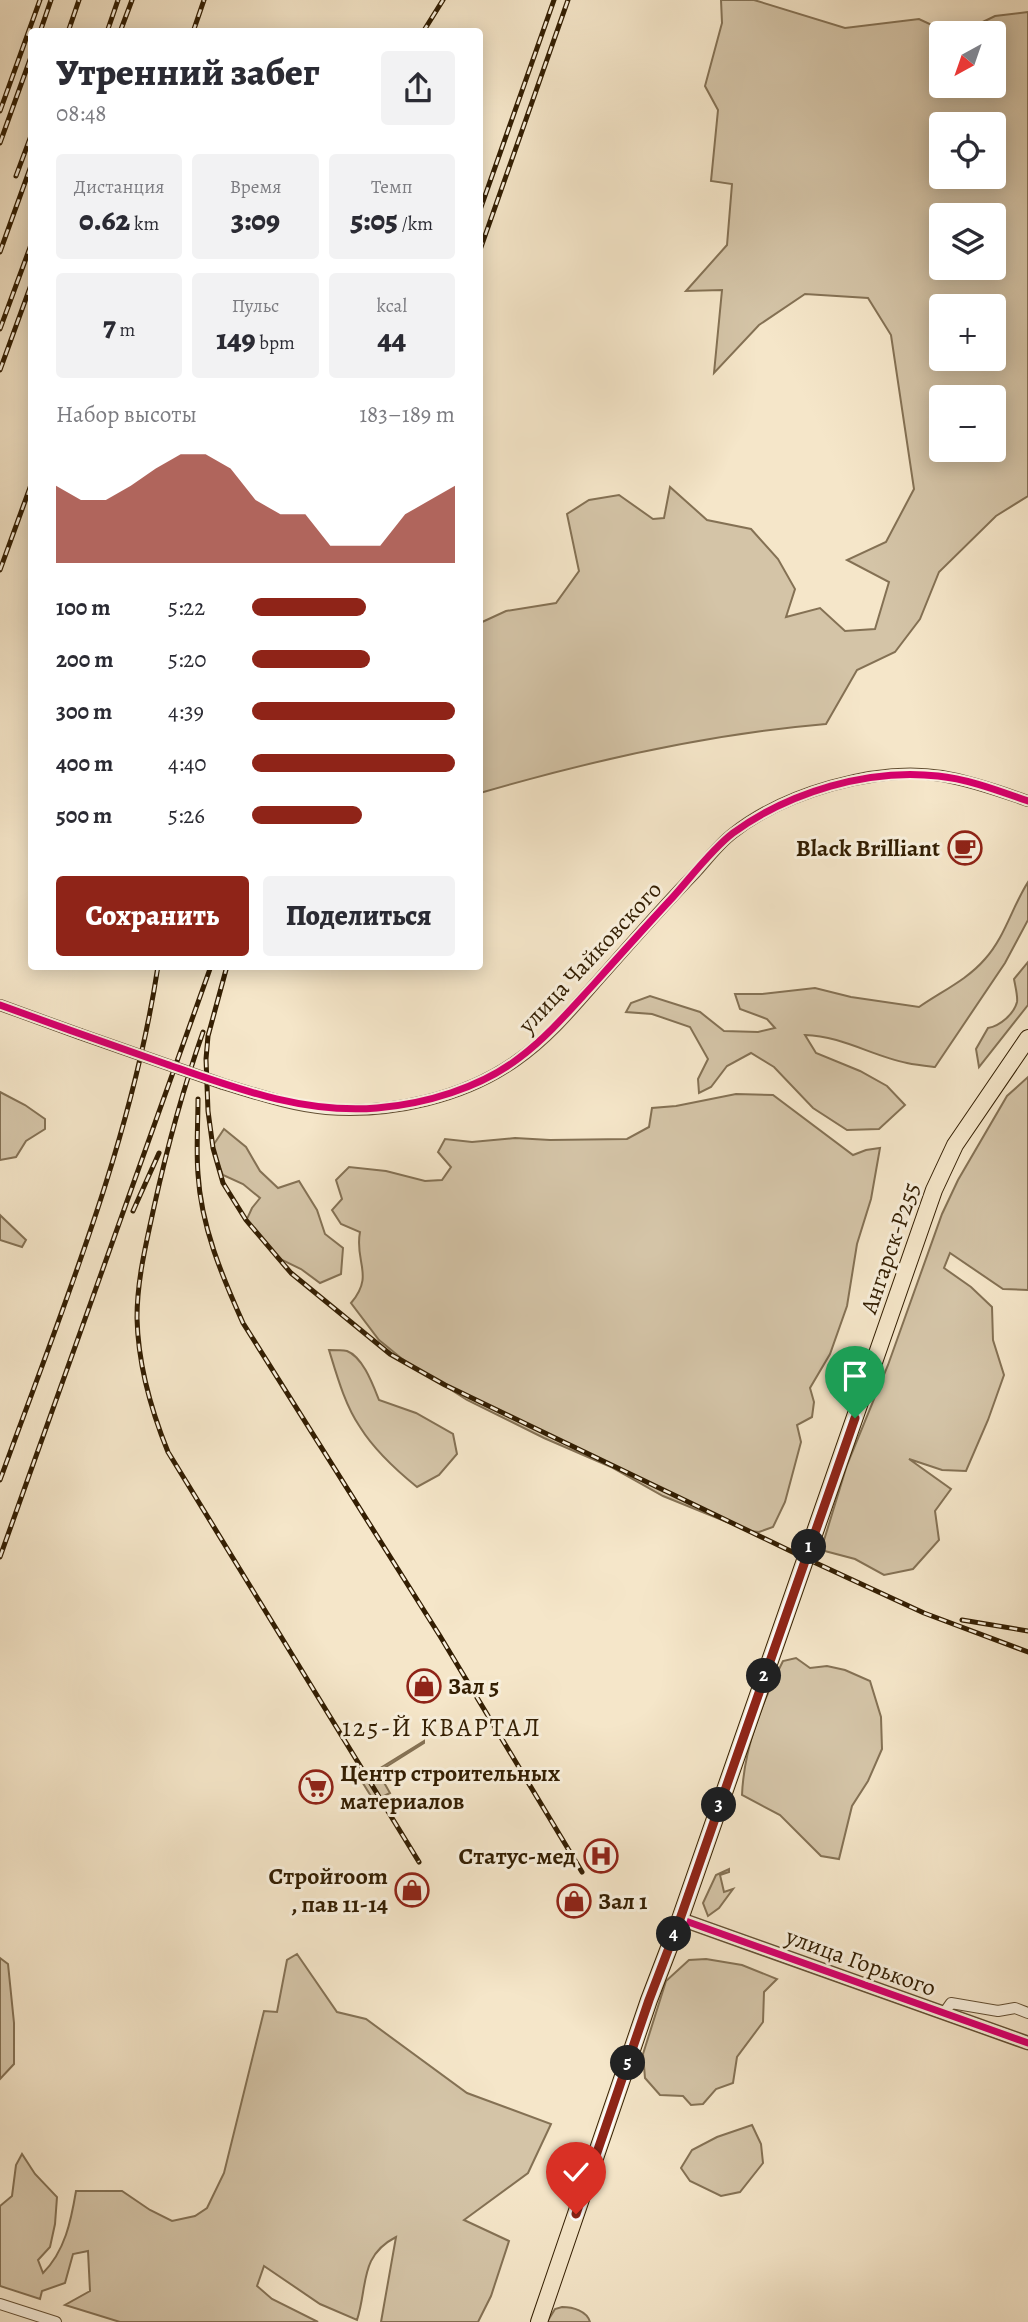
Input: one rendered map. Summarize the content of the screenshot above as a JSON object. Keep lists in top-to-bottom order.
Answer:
{
  "streets": {
    "main road": ["Ангарск-Р255"],
    "street": ["улица Чайковского", "улица Горького"]
  },
  "crossings": [
    ["Ангарск-Р255", "улица Горького"]
  ],
  "districts": ["125-Й КВАРТАЛ"],
  "places": {
    "cafe": ["Black Brilliant"],
    "shop": ["Зал 5", "Стройroom , пав 11-14", "Зал 1"],
    "supermarket": ["Центр строительных материалов"],
    "hospital": ["Статус-мед"]
  },
  "north": "bottom left",
  "page": {
    "map_buttons": ["+", "−"],
    "heading": ["Утренний забег", "08:48"],
    "stats": [
      ["Дистанция", "0.62 km"],
      ["Время", "3:09"],
      ["Темп", "5:05 /km"],
      ["7 m"],
      ["Пульс", "149 bpm"],
      ["kcal", "44"]
    ],
    "chart": ["Набор высоты", "183–189 m"],
    "list": [
      {
        "name": "100 m",
        "note": "5:22"
      },
      {
        "name": "200 m",
        "note": "5:20"
      },
      {
        "name": "300 m",
        "note": "4:39"
      },
      {
        "name": "400 m",
        "note": "4:40"
      },
      {
        "name": "500 m",
        "note": "5:26"
      }
    ],
    "buttons": ["Сохранить", "Поделиться"],
    "pins": [
      "1",
      "2",
      "3",
      "4",
      "5"
    ]
  }
}
